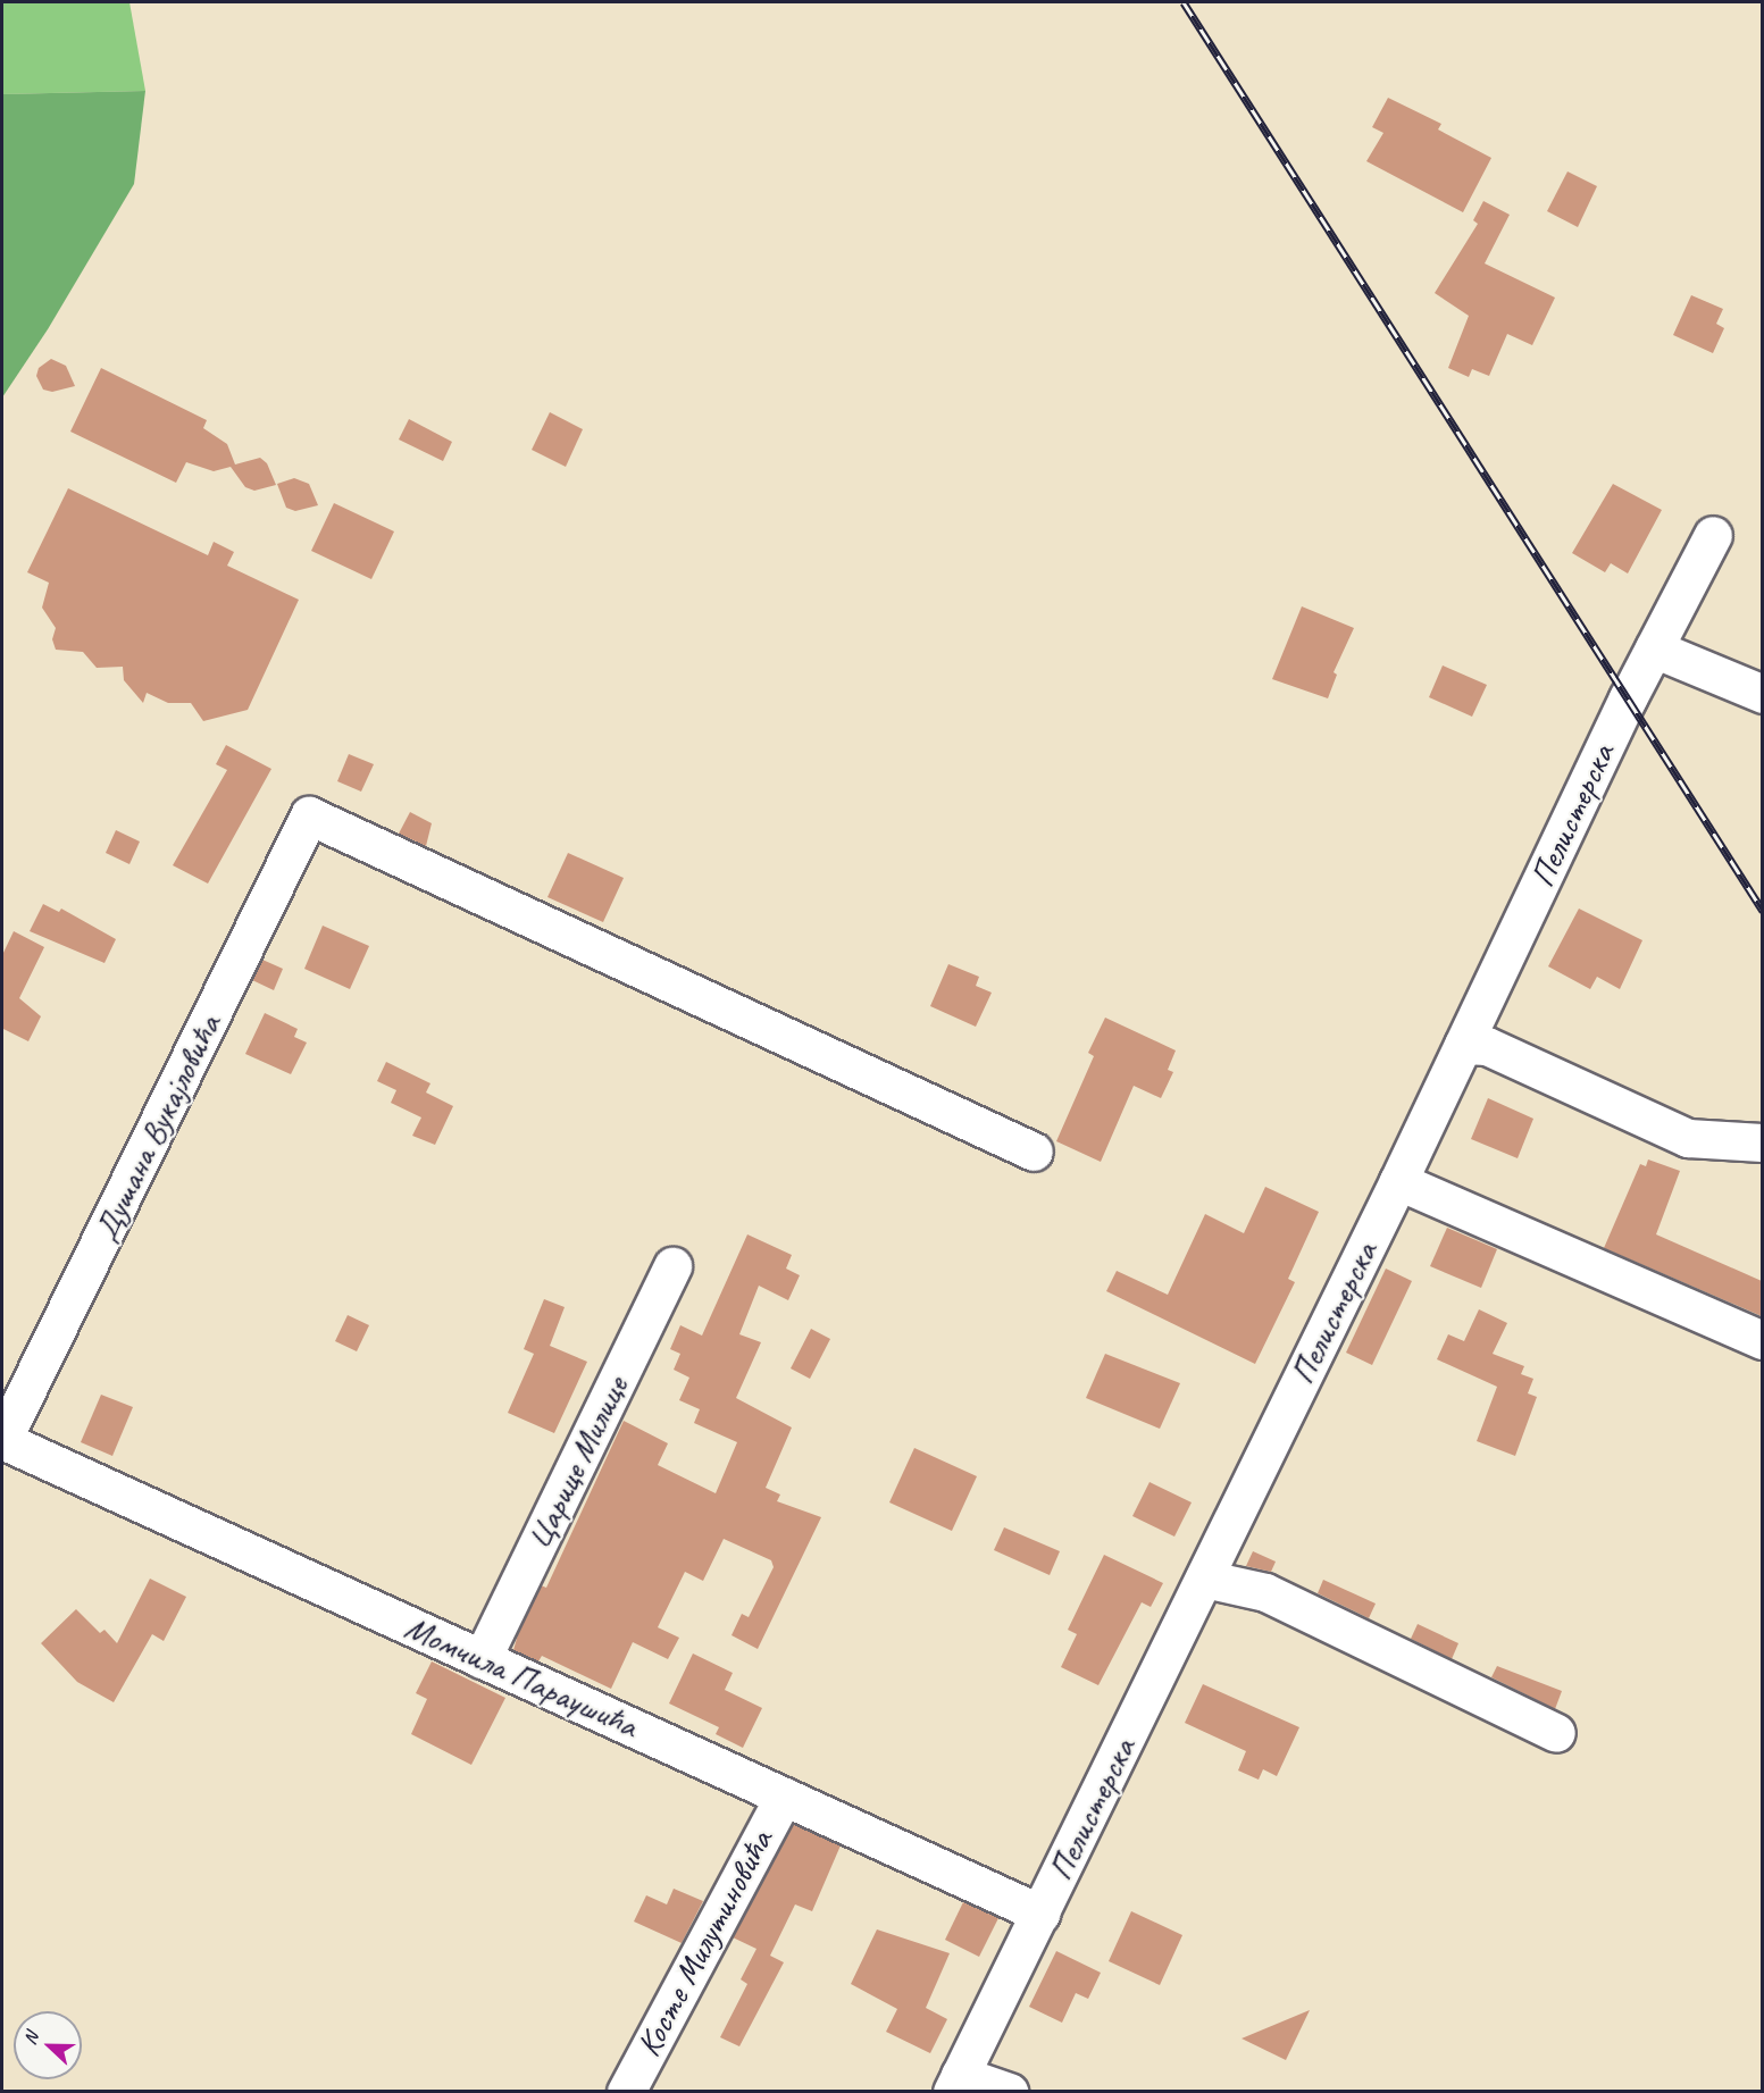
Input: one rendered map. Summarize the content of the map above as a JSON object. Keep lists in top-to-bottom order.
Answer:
{
  "streets": {
    "street": [
      "Пелистерска",
      "Душана Вукајловића",
      "Царице Милице",
      "Момчила Параушића",
      "Косте Милутиновића"
    ]
  },
  "crossings": [
    ["Пелистерска", "Момчила Параушића"],
    ["Душана Вукајловића", "Момчила Параушића"],
    ["Царице Милице", "Момчила Параушића"],
    ["Момчила Параушића", "Косте Милутиновића"]
  ],
  "north": "left"
}
